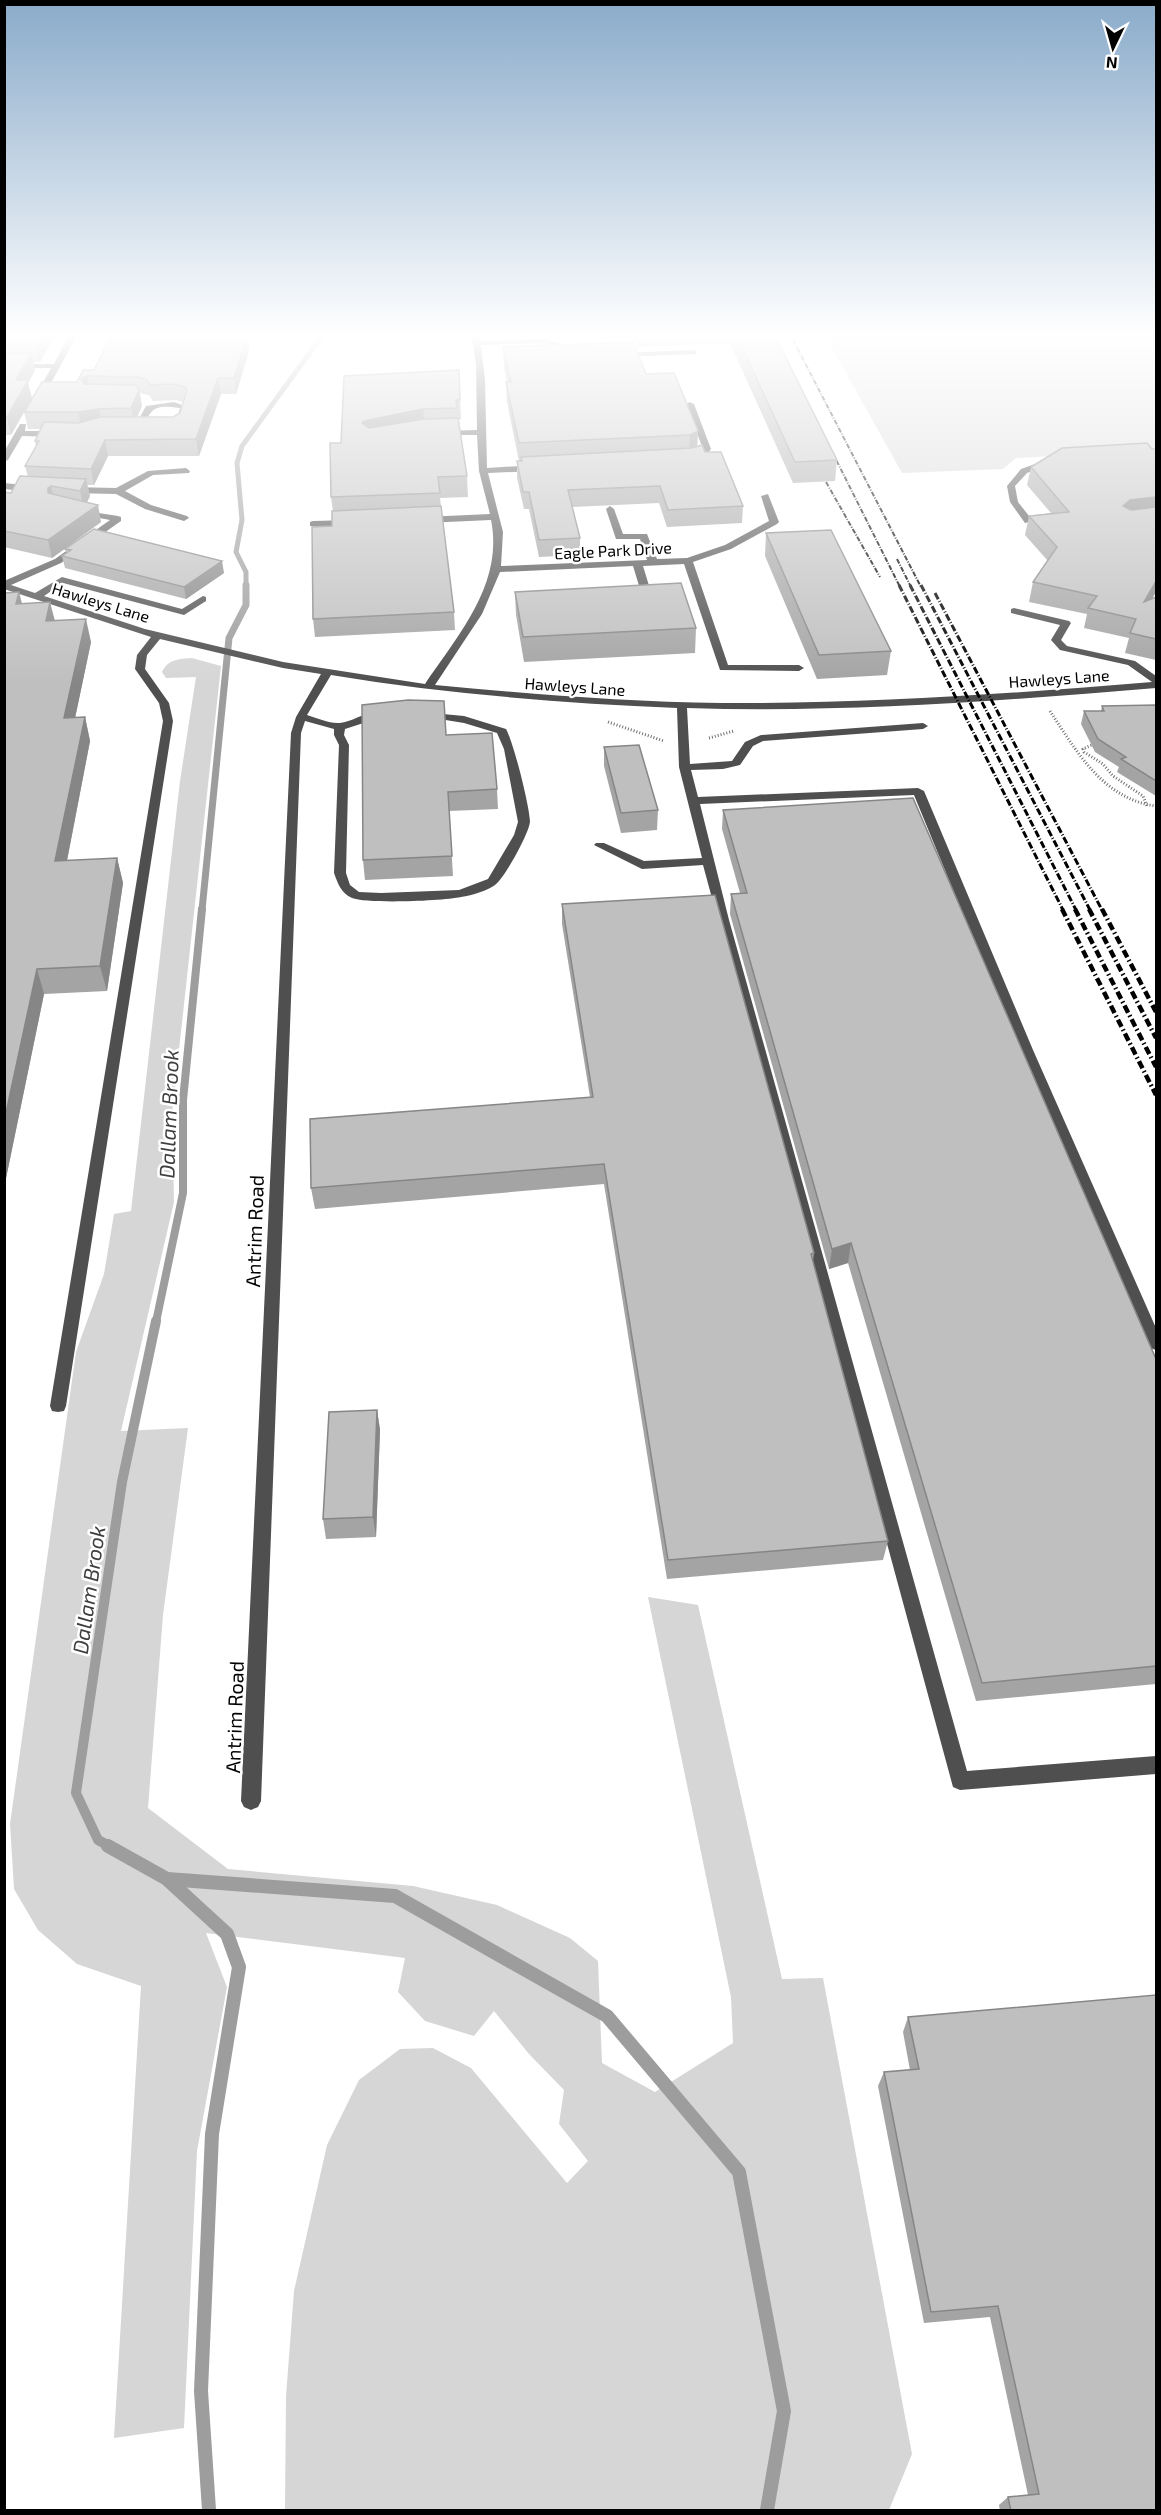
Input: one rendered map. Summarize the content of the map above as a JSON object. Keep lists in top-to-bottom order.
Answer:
{
  "streets": {
    "street": ["Eagle Park Drive", "Hawleys Lane", "Antrim Road"]
  },
  "crossings": [
    ["Hawleys Lane", "Antrim Road"]
  ],
  "water": ["Dallam Brook"],
  "north": "bottom"
}
